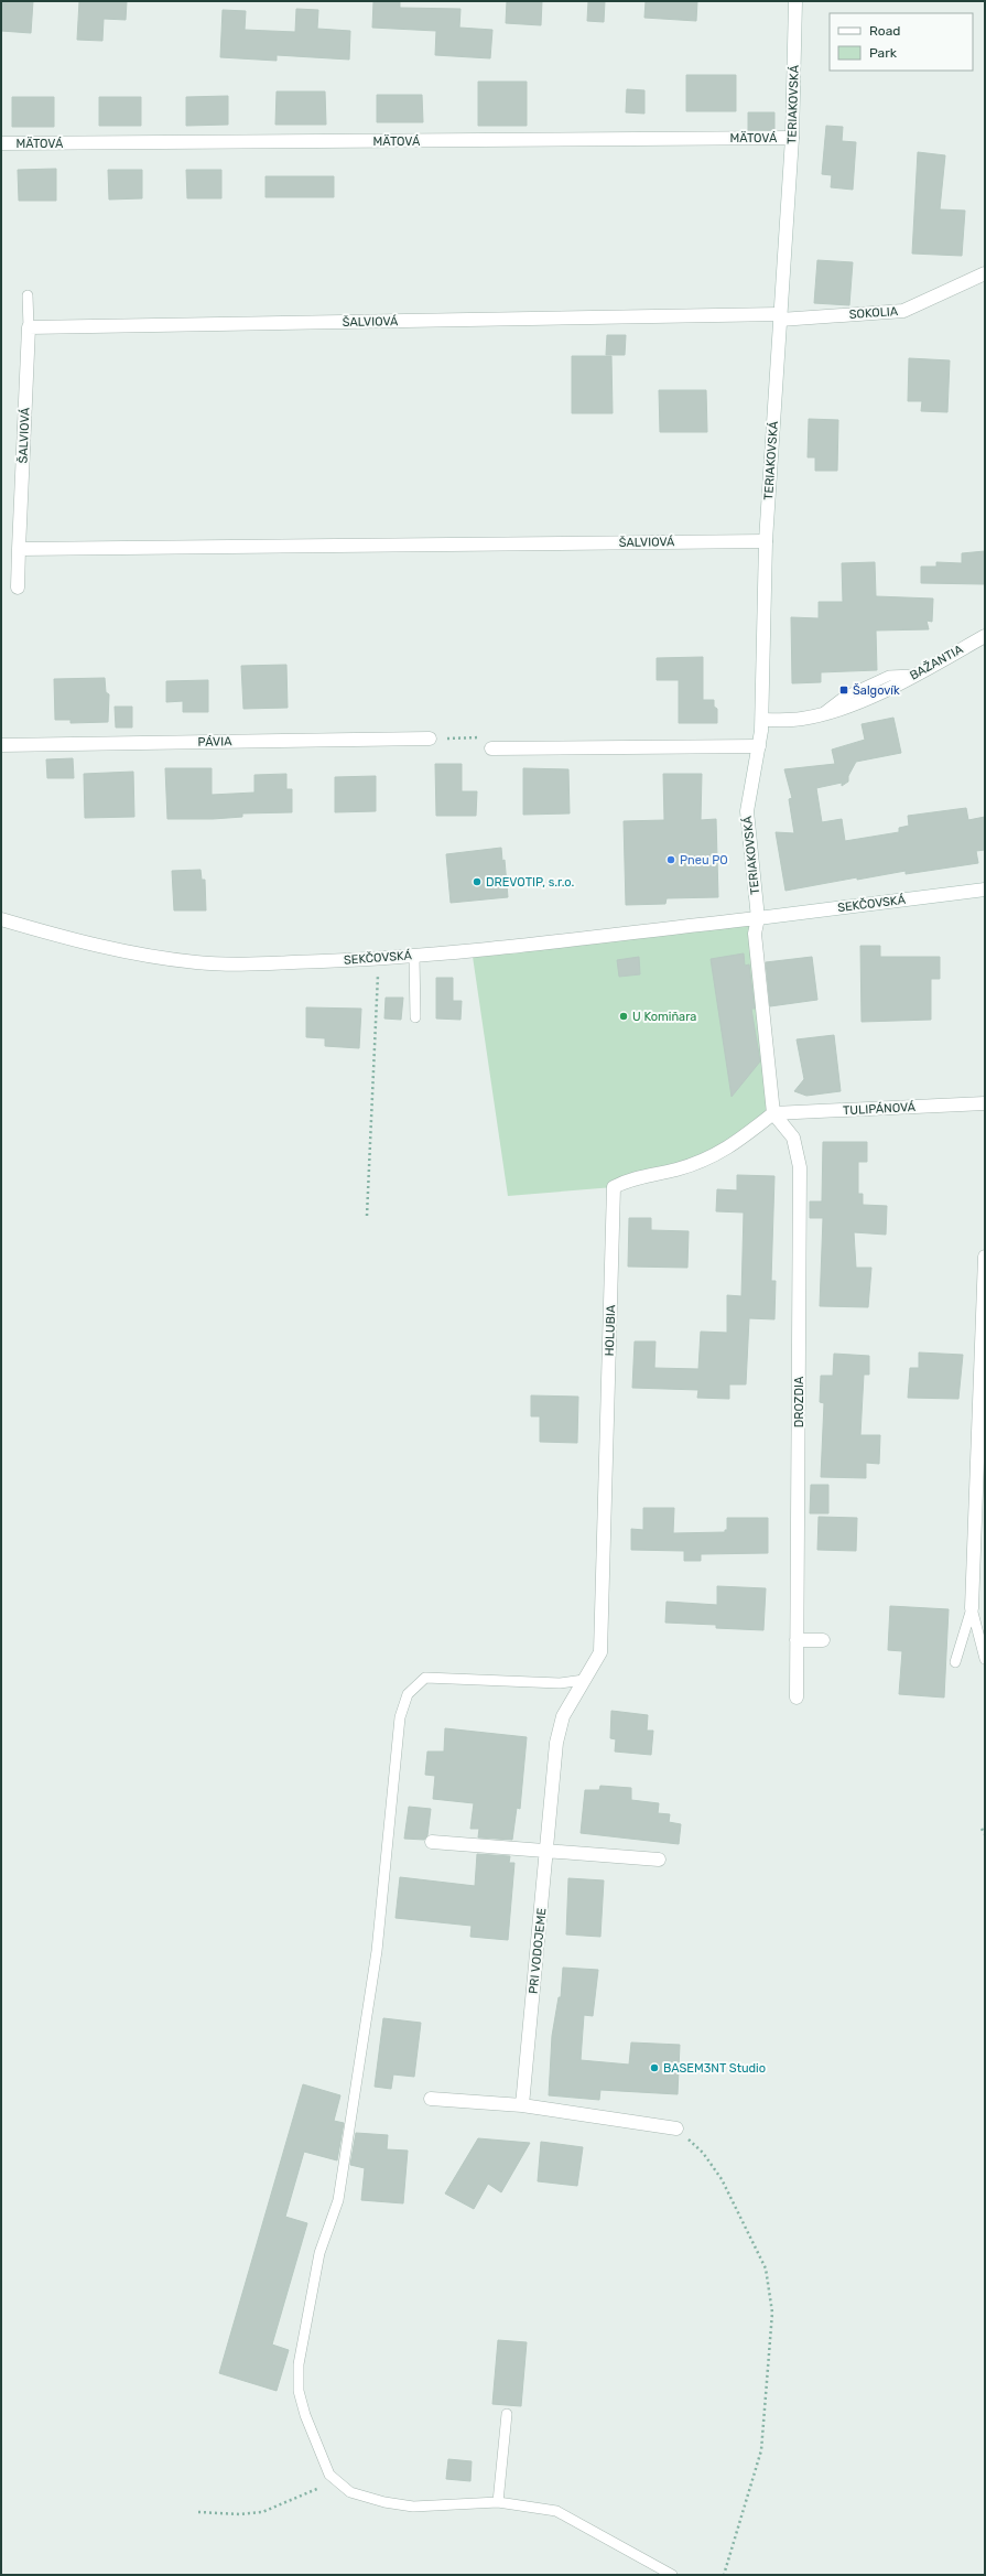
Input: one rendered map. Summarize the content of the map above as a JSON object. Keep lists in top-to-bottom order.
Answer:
{
  "streets": {
    "street": [
      "TERIAKOVSKÁ",
      "MÄTOVÁ",
      "SOKOLIA",
      "ŠALVIOVÁ",
      "BAŽANTIA",
      "PÁVIA",
      "SEKČOVSKÁ",
      "TULIPÁNOVÁ",
      "HOLUBIA",
      "DROZDIA",
      "PRI VODOJEME"
    ]
  },
  "crossings": [
    ["TERIAKOVSKÁ", "MÄTOVÁ"],
    ["TERIAKOVSKÁ", "SOKOLIA"],
    ["TERIAKOVSKÁ", "ŠALVIOVÁ"],
    ["TERIAKOVSKÁ", "BAŽANTIA"],
    ["TERIAKOVSKÁ", "SEKČOVSKÁ"],
    ["SOKOLIA", "ŠALVIOVÁ"],
    ["TULIPÁNOVÁ", "HOLUBIA"],
    ["TULIPÁNOVÁ", "DROZDIA"],
    ["HOLUBIA", "DROZDIA"],
    ["HOLUBIA", "PRI VODOJEME"]
  ],
  "places": {
    "transit": ["Šalgovík"],
    "other": [
      "Pneu PO",
      "DREVOTIP, s.r.o.",
      "U Komiňara",
      "BASEM3NT Studio"
    ]
  },
  "legend": ["Road", "Park"]
}
